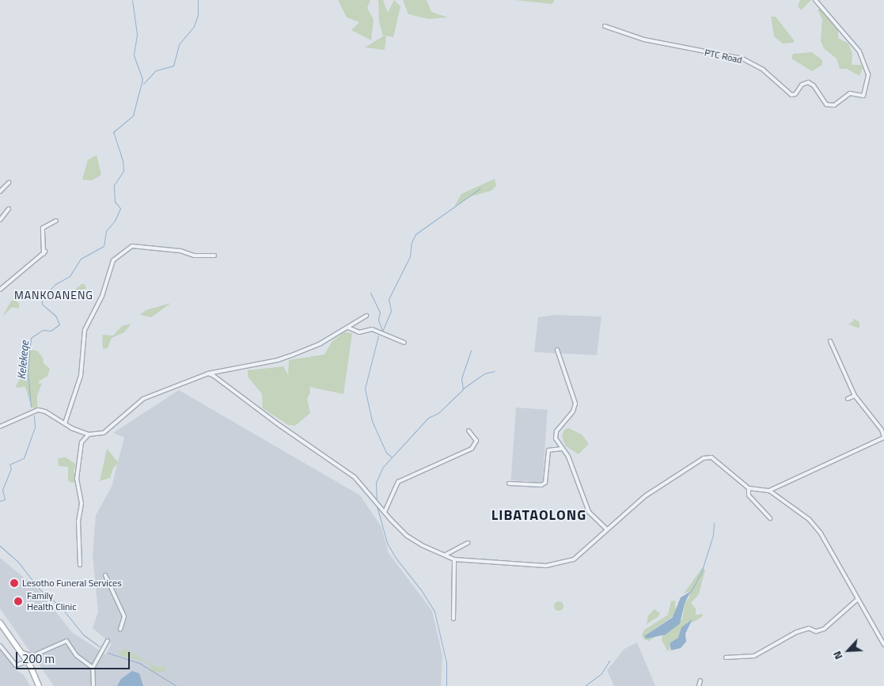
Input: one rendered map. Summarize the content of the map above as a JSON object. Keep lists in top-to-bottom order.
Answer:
{
  "streets": {
    "street": ["PTC Road"]
  },
  "districts": ["MANKOANENG", "LIBATAOLONG"],
  "water": ["Kelekeqe"],
  "places": ["Lesotho Funeral Services", "Family Health Clinic"],
  "scale_bar": "200 m",
  "north": "bottom left"
}
